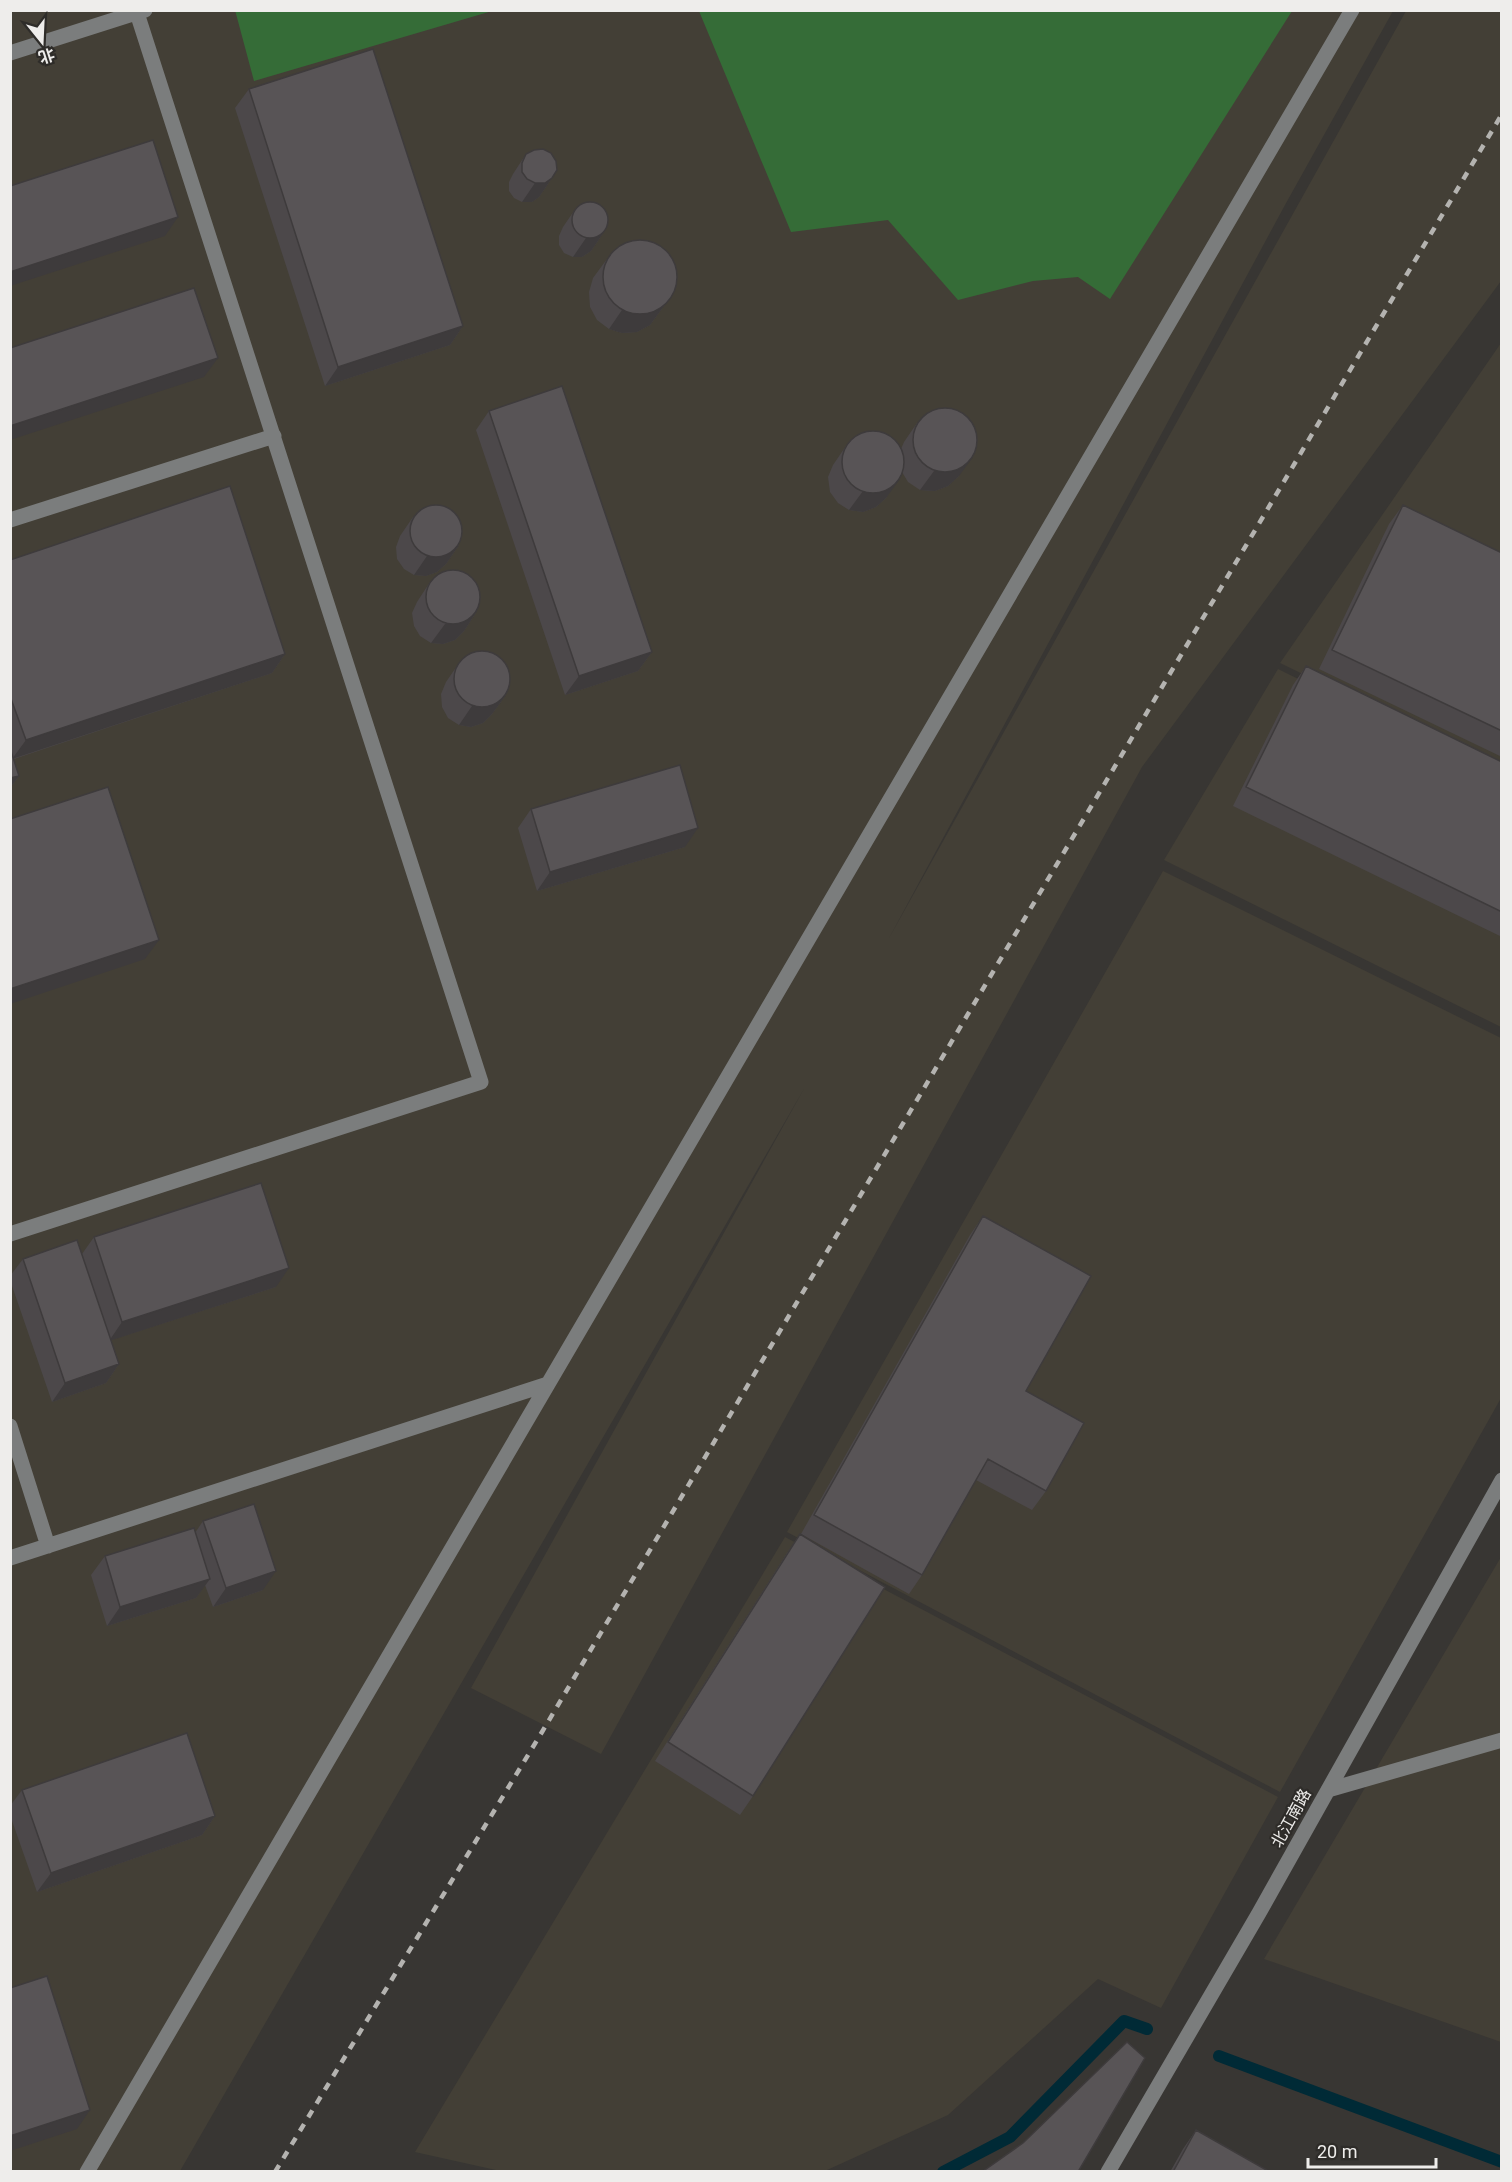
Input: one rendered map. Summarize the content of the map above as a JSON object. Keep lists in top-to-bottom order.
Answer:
{
  "streets": {
    "street": ["北江南路"]
  },
  "scale_bar": "20 m",
  "north": "bottom"
}
